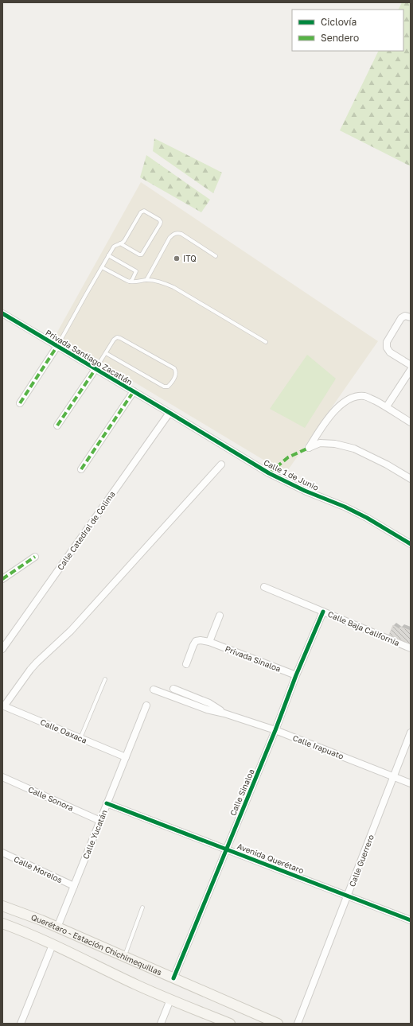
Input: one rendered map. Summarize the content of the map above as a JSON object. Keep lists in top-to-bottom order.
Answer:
{
  "streets": {
    "main road": ["Querétaro - Estación Chichimequillas"],
    "street": [
      "Privada Santiago Zacatlán",
      "Calle 1 de Junio",
      "Calle Catedral de Colima",
      "Calle Baja California",
      "Privada Sinaloa",
      "Calle Oaxaca",
      "Calle Irapuato",
      "Calle Sinaloa",
      "Calle Sonora",
      "Calle Yucatán",
      "Avenida Querétaro",
      "Calle Guerrero",
      "Calle Morelos"
    ]
  },
  "crossings": [
    ["Privada Santiago Zacatlán", "Calle 1 de Junio"],
    ["Privada Santiago Zacatlán", "Calle Catedral de Colima"],
    ["Calle 1 de Junio", "Calle Catedral de Colima"],
    ["Calle Baja California", "Calle Sinaloa"],
    ["Privada Sinaloa", "Calle Sinaloa"],
    ["Calle Oaxaca", "Calle Yucatán"],
    ["Calle Irapuato", "Calle Sinaloa"],
    ["Calle Irapuato", "Calle Guerrero"],
    ["Calle Sinaloa", "Avenida Querétaro"],
    ["Calle Sinaloa", "Querétaro - Estación Chichimequillas"],
    ["Calle Sonora", "Calle Yucatán"],
    ["Calle Yucatán", "Avenida Querétaro"],
    ["Calle Yucatán", "Calle Morelos"],
    ["Calle Yucatán", "Querétaro - Estación Chichimequillas"],
    ["Avenida Querétaro", "Calle Guerrero"]
  ],
  "places": ["ITQ"],
  "legend": ["Ciclovía", "Sendero"]
}
